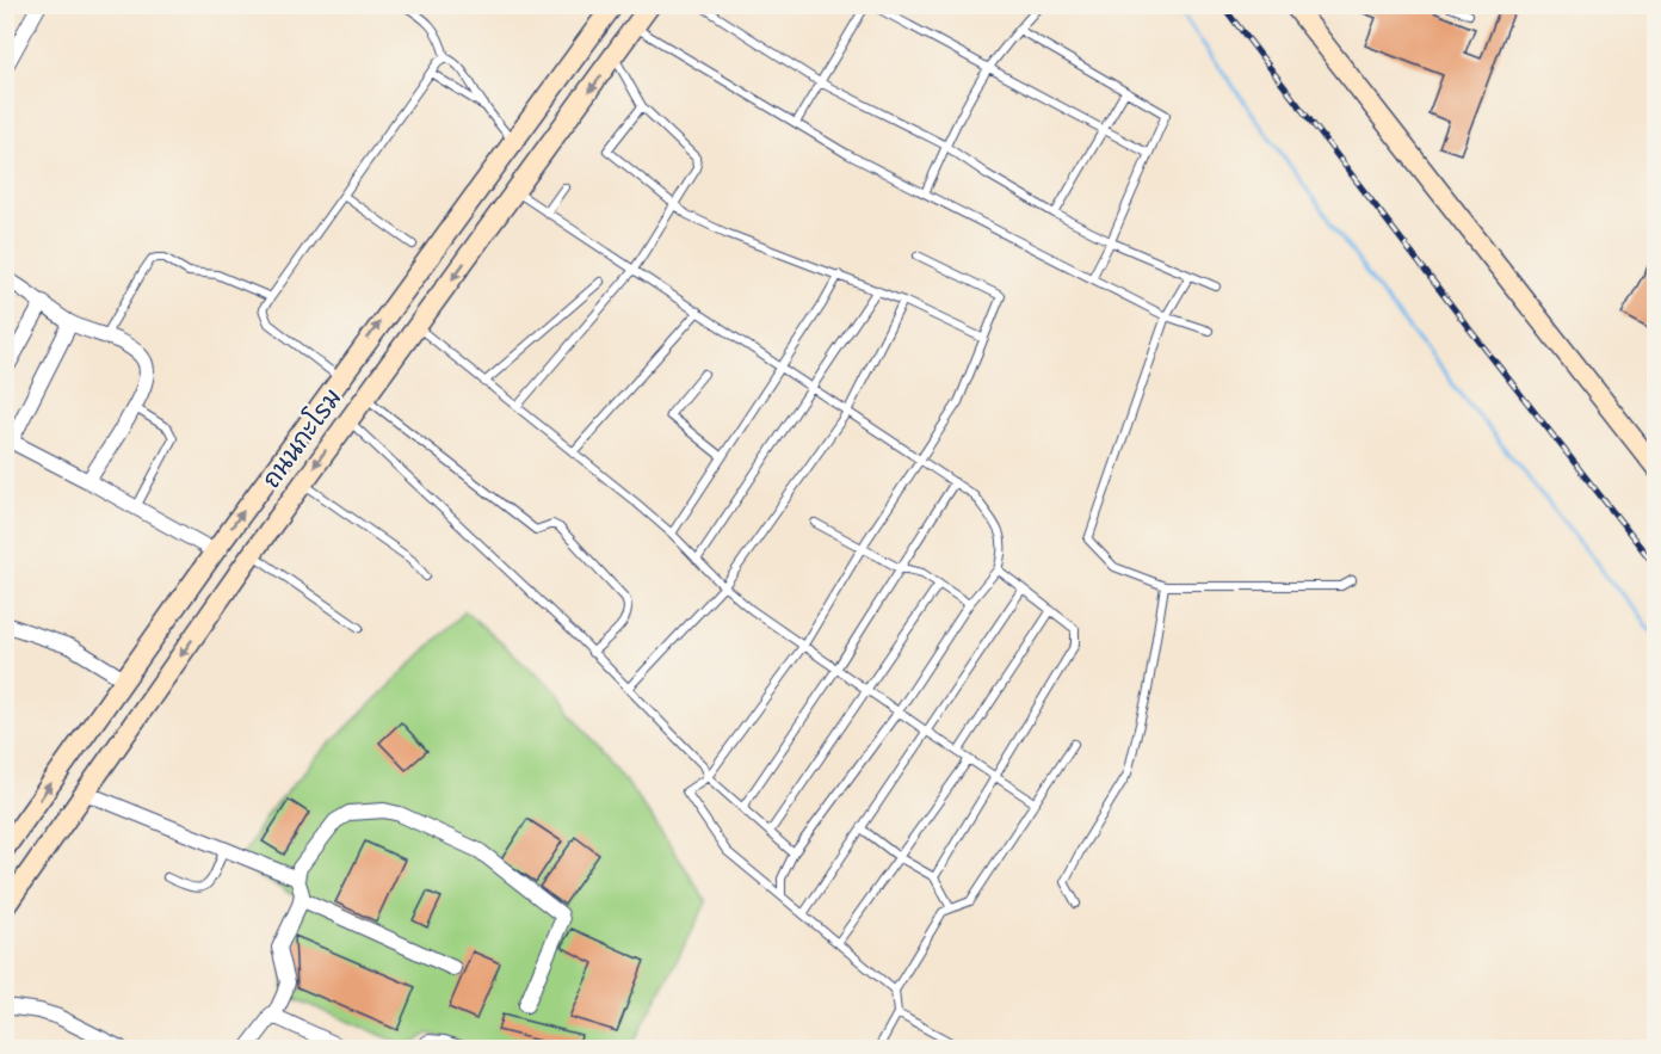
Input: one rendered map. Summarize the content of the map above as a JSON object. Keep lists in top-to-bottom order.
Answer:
{
  "streets": {
    "main road": ["ถนนกะโรม"]
  }
}
